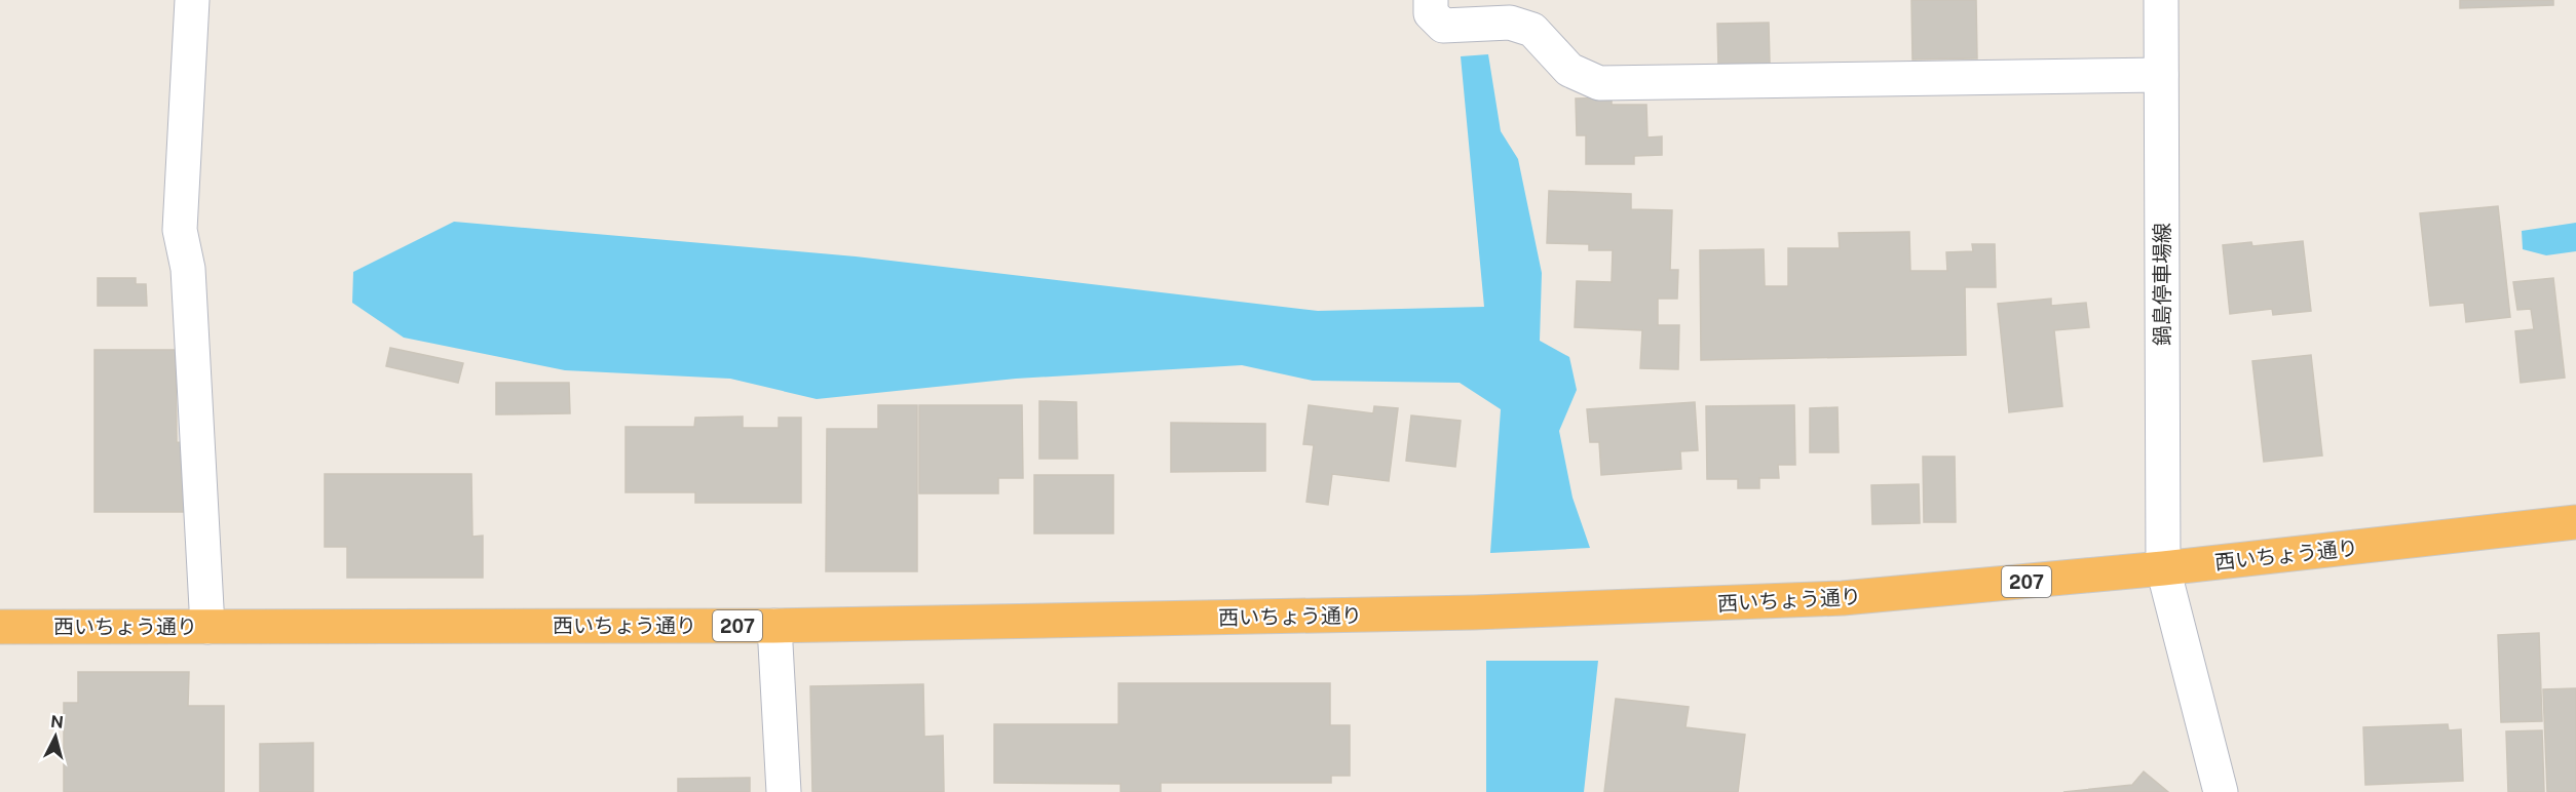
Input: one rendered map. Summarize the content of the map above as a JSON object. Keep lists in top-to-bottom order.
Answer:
{
  "streets": {
    "highway": ["西いちょう通り", "207"],
    "street": ["鍋島停車場線"]
  },
  "crossings": [
    ["鍋島停車場線", "西いちょう通り"]
  ],
  "north": "top"
}
